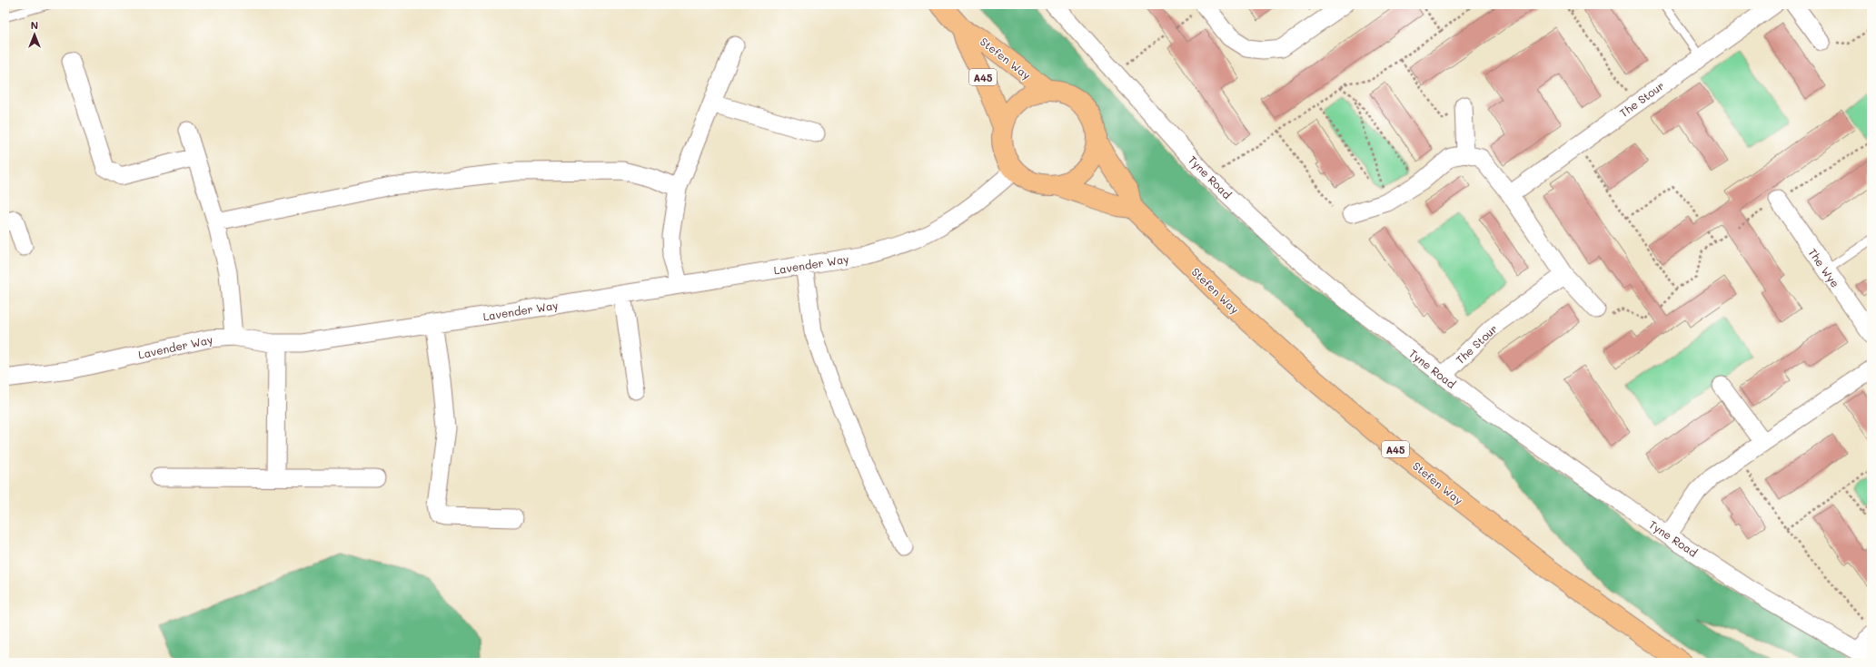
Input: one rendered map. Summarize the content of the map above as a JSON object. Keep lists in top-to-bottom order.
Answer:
{
  "streets": {
    "highway": ["Stefen Way", "A45"],
    "street": [
      "The Stour",
      "Tyne Road",
      "Lavender Way",
      "The Wye"
    ]
  },
  "crossings": [
    ["Stefen Way", "Lavender Way"],
    ["The Stour", "Tyne Road"]
  ],
  "north": "top"
}
